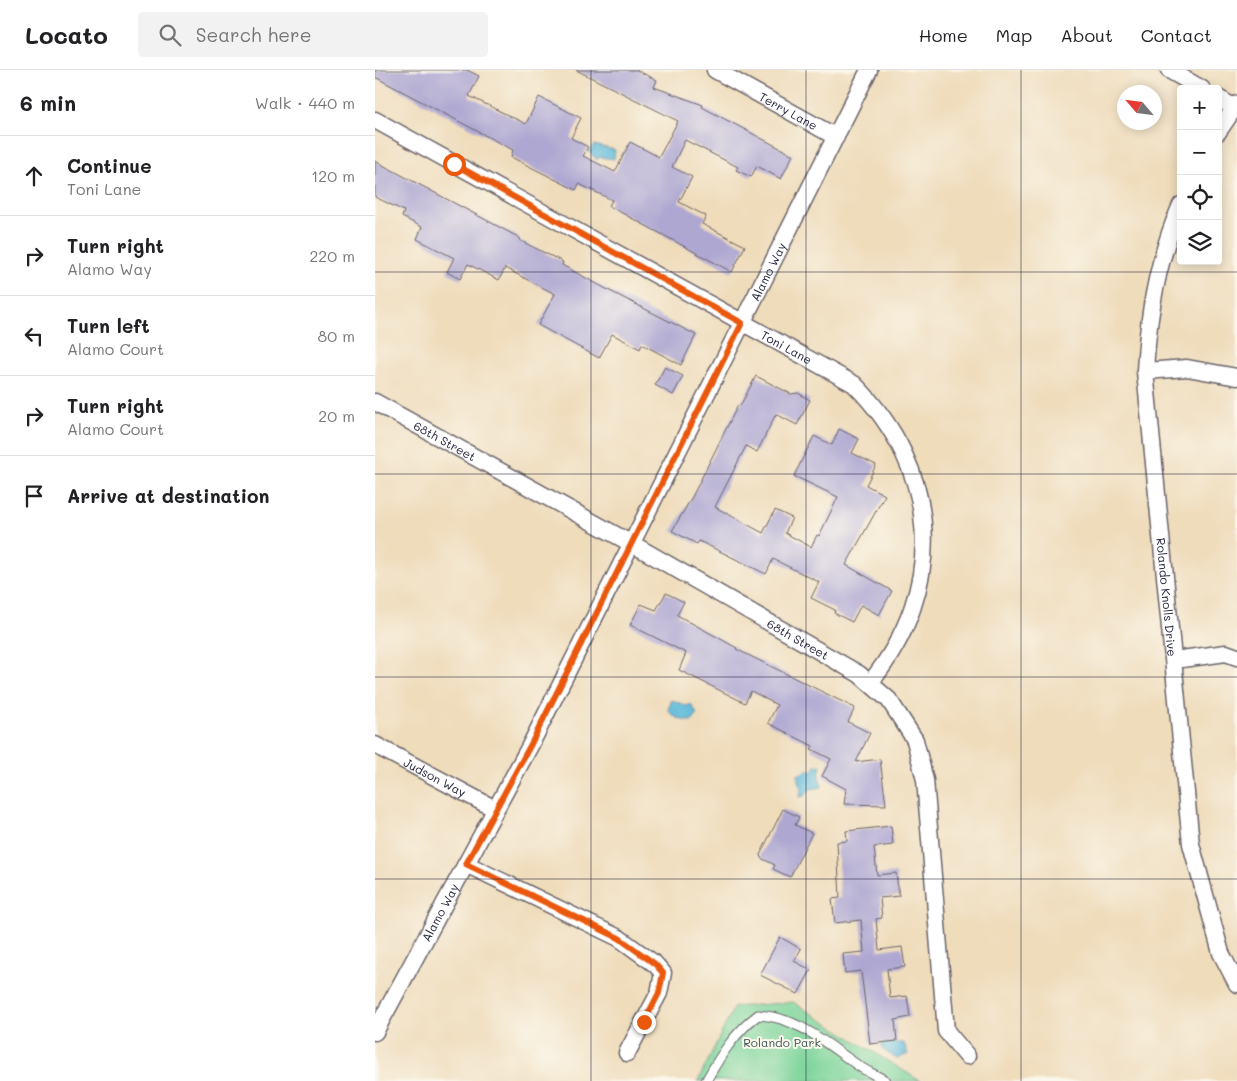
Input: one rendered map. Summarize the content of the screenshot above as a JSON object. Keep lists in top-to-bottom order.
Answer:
{
  "streets": {
    "street": [
      "Terry Lane",
      "Alamo Way",
      "Toni Lane",
      "68th Street",
      "Rolando Knolls Drive",
      "Judson Way"
    ]
  },
  "crossings": [
    ["Terry Lane", "Alamo Way"],
    ["Alamo Way", "Toni Lane"],
    ["Alamo Way", "68th Street"],
    ["Alamo Way", "Judson Way"],
    ["Toni Lane", "68th Street"]
  ],
  "parks": ["Rolando Park"],
  "north": "top left",
  "page": {
    "header": "Locato",
    "search": "Search here",
    "nav": [
      "Home",
      "Map",
      "About",
      "Contact"
    ],
    "heading": ["6 min", "Walk · 440 m"],
    "map_buttons": ["+", "−"],
    "list": [
      ["Continue", "Toni Lane", "120 m"],
      ["Turn right", "Alamo Way", "220 m"],
      ["Turn left", "Alamo Court", "80 m"],
      ["Turn right", "Alamo Court", "20 m"],
      "Arrive at destination"
    ]
  }
}
